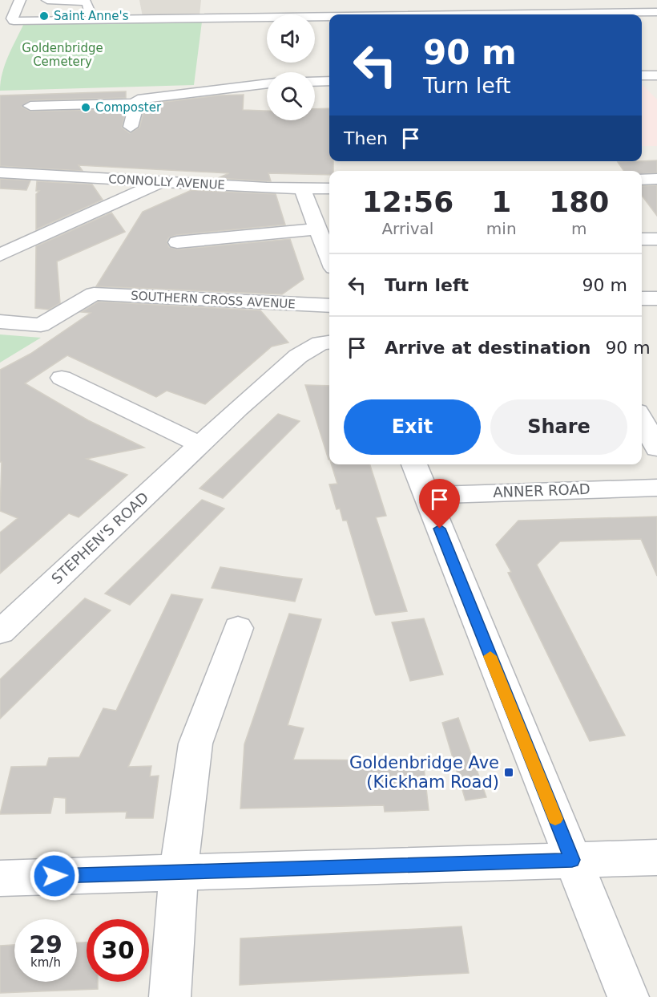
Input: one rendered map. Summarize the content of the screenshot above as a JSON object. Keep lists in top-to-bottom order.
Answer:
{
  "streets": {
    "street": [
      "CONNOLLY AVENUE",
      "SOUTHERN CROSS AVENUE",
      "ANNER ROAD",
      "STEPHEN'S ROAD"
    ]
  },
  "parks": ["Goldenbridge Cemetery"],
  "places": {
    "other": ["Saint Anne's", "Composter"],
    "transit": ["Goldenbridge Ave (Kickham Road)"]
  },
  "page": {
    "turn": ["90 m", "Turn left"],
    "then": "Then",
    "eta": [
      "12:56",
      "Arrival",
      "1",
      "min",
      "180",
      "m"
    ],
    "list": [
      {
        "name": "Turn left",
        "value": "90 m"
      },
      {
        "name": "Arrive at destination",
        "value": "90 m"
      }
    ],
    "buttons": ["Exit", "Share"],
    "speed": "29 km/h",
    "limit": "30"
  }
}
